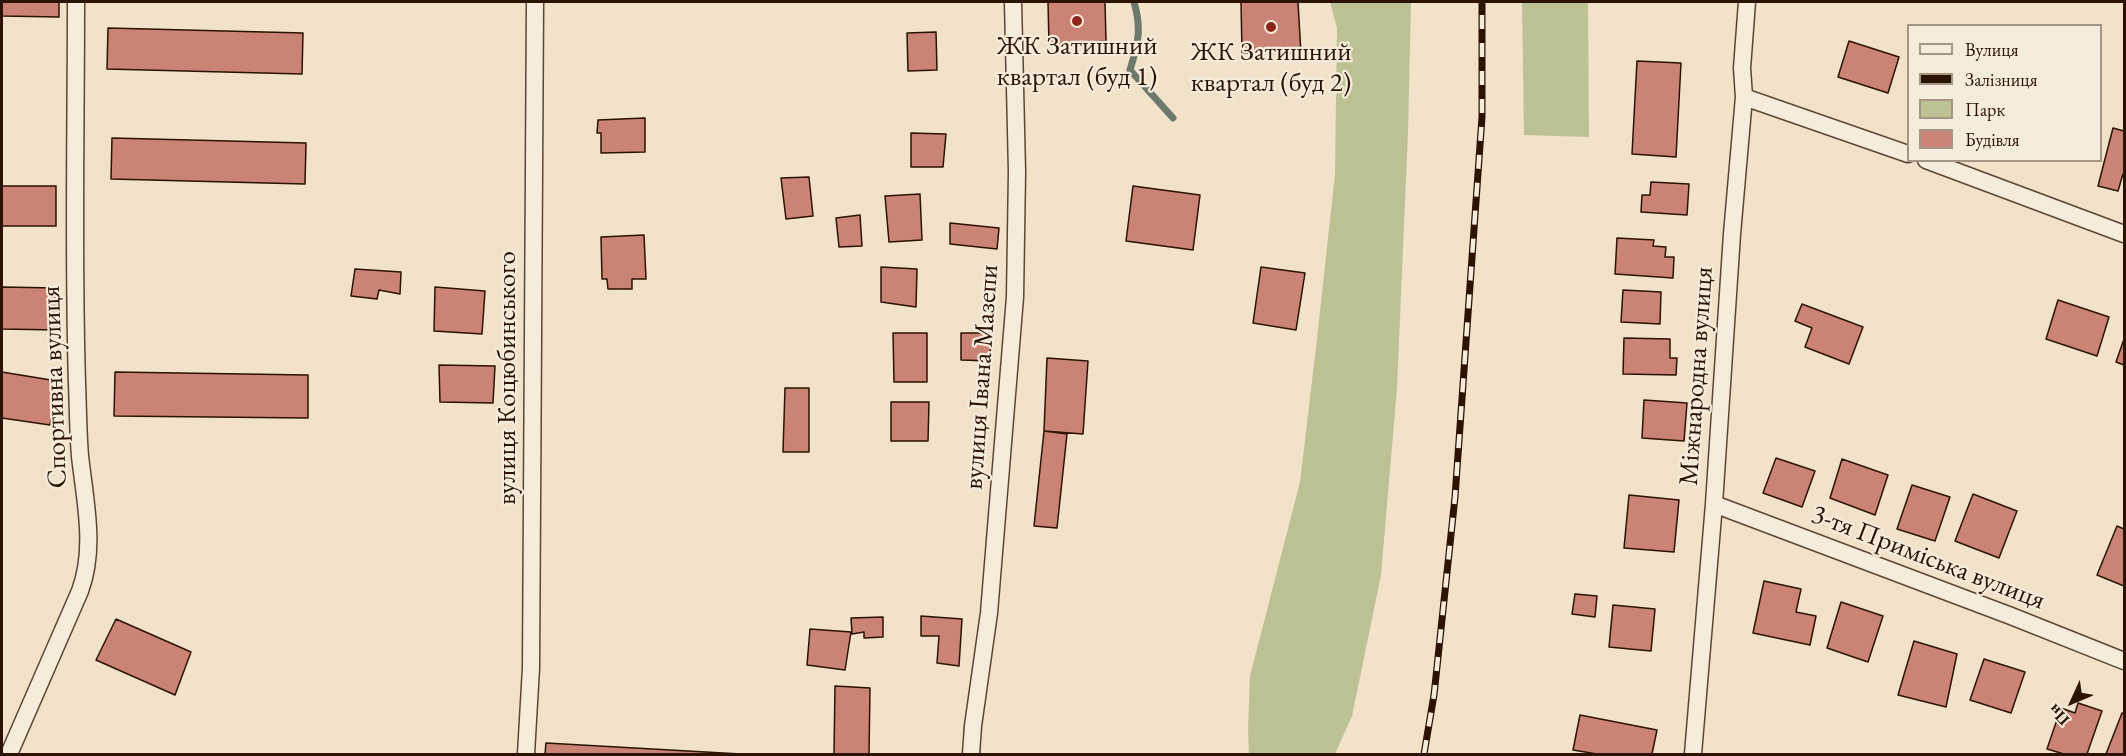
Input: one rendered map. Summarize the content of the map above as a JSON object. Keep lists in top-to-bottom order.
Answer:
{
  "streets": {
    "street": [
      "Міжнародна вулиця",
      "вулиця Івана Мазепи",
      "вулиця Коцюбинського",
      "Спортивна вулиця",
      "3-тя Приміська вулиця"
    ]
  },
  "crossings": [
    ["Міжнародна вулиця", "3-тя Приміська вулиця"]
  ],
  "places": ["ЖК Затишний квартал (буд 1)", "ЖК Затишний квартал (буд 2)"],
  "legend": [
    "Вулиця",
    "Залізниця",
    "Парк",
    "Будівля"
  ],
  "north": "bottom left"
}
